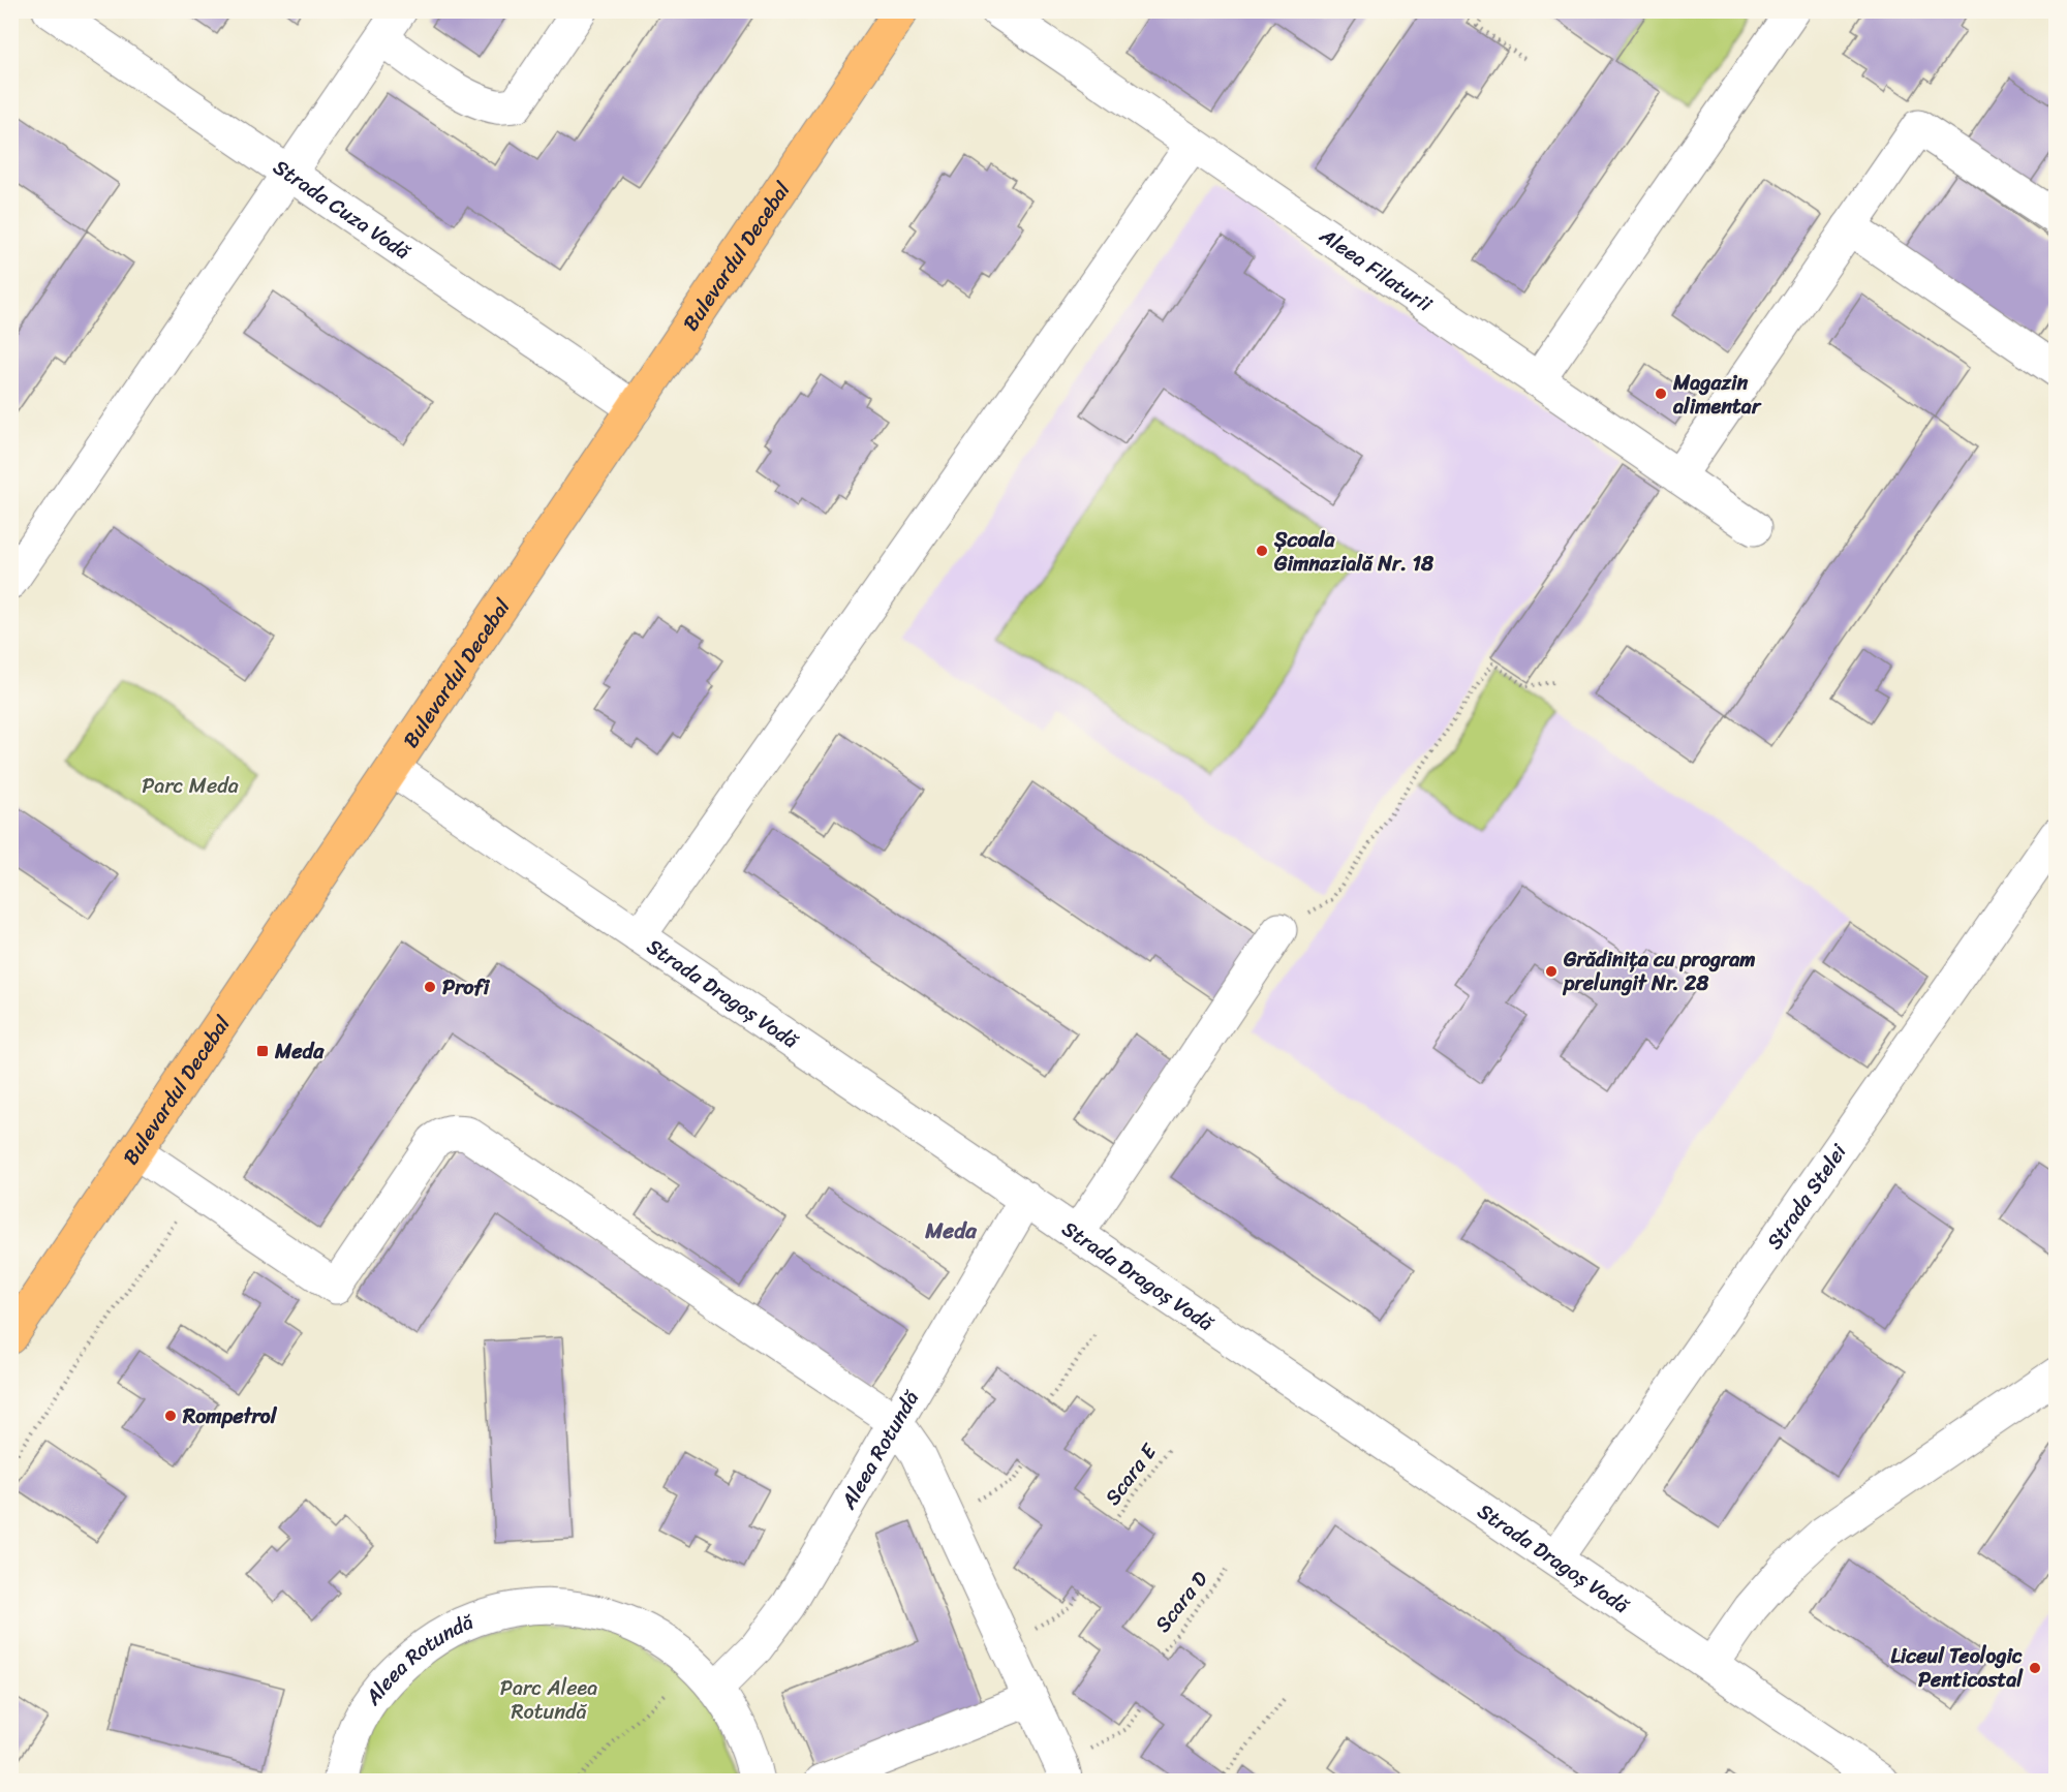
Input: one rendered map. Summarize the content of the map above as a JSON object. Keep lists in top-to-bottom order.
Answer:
{
  "streets": {
    "main road": ["Bulevardul Decebal"],
    "street": [
      "Strada Cuza Vodă",
      "Aleea Filaturii",
      "Strada Dragoș Vodă",
      "Strada Stelei",
      "Aleea Rotundă"
    ],
    "path": ["Scara E", "Scara D"]
  },
  "crossings": [
    ["Strada Cuza Vodă", "Bulevardul Decebal"],
    ["Bulevardul Decebal", "Strada Dragoș Vodă"],
    ["Strada Dragoș Vodă", "Strada Stelei"],
    ["Strada Dragoș Vodă", "Aleea Rotundă"]
  ],
  "districts": ["Meda"],
  "parks": ["Parc Meda", "Parc Aleea Rotundă"],
  "places": {
    "other": [
      "Magazin alimentar",
      "Școala Gimnazială Nr. 18",
      "Grădinița cu program prelungit Nr. 28",
      "Profi",
      "Rompetrol",
      "Liceul Teologic Penticostal"
    ],
    "transit": ["Meda"]
  }
}
